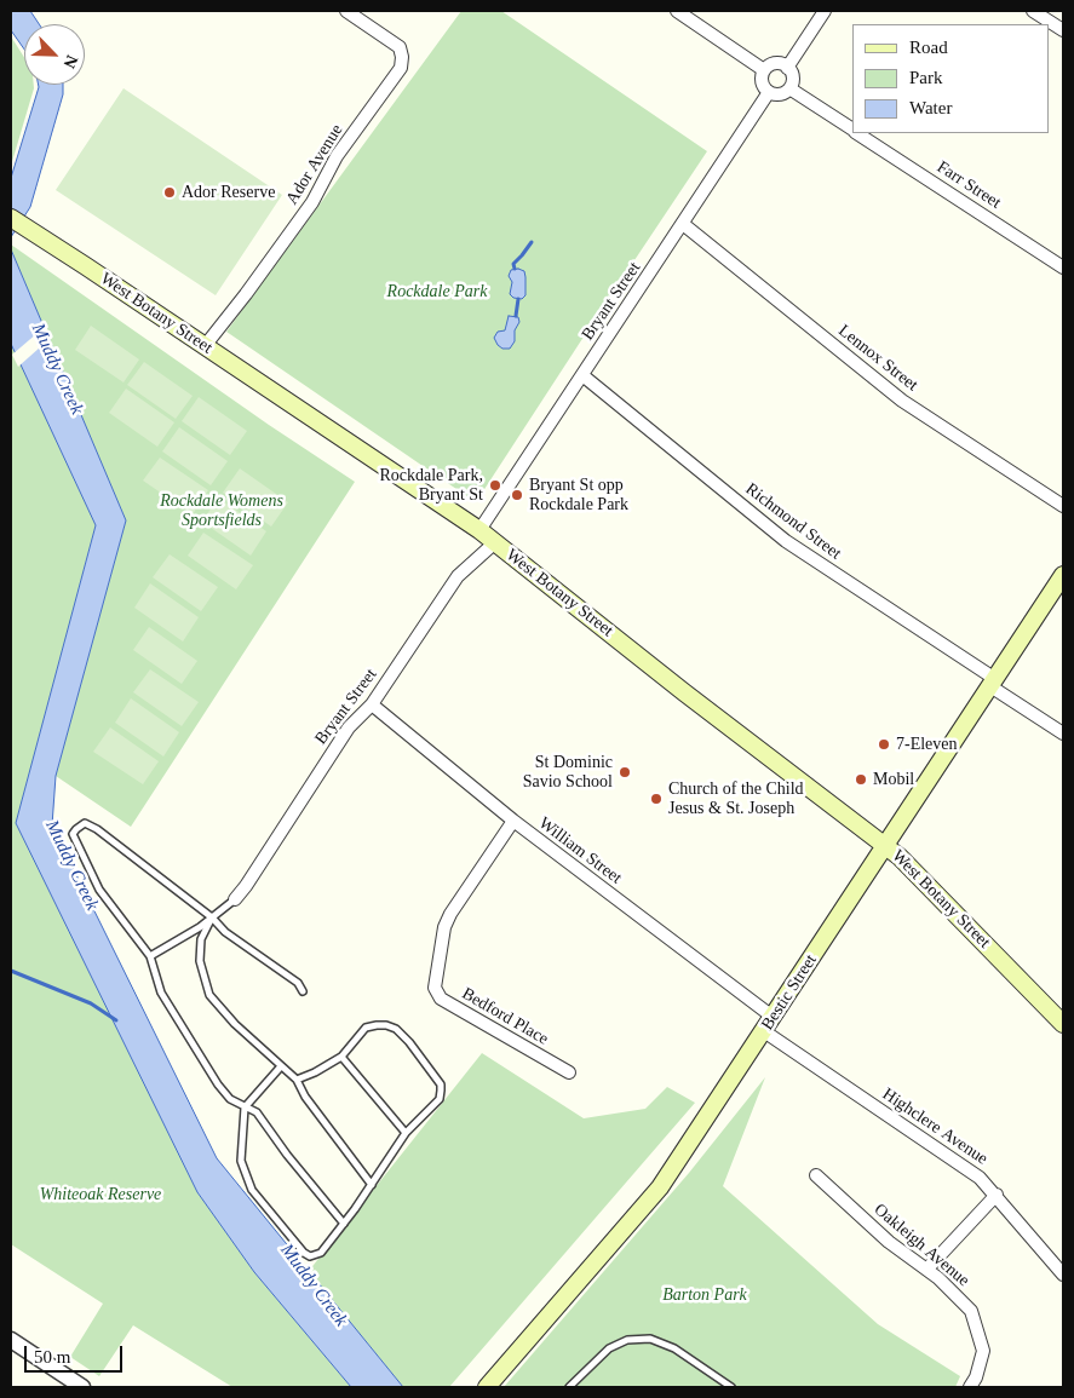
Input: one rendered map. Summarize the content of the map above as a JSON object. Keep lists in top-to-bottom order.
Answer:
{
  "streets": {
    "main road": ["West Botany Street", "Bestic Street"],
    "street": [
      "Ador Avenue",
      "Farr Street",
      "Bryant Street",
      "Lennox Street",
      "Richmond Street",
      "William Street",
      "Bedford Place",
      "Highclere Avenue",
      "Oakleigh Avenue"
    ]
  },
  "crossings": [
    ["Ador Avenue", "West Botany Street"],
    ["Farr Street", "Bryant Street"],
    ["Bryant Street", "West Botany Street"],
    ["Bryant Street", "Lennox Street"],
    ["Bryant Street", "Richmond Street"],
    ["Bryant Street", "William Street"],
    ["West Botany Street", "Bestic Street"],
    ["Richmond Street", "Bestic Street"],
    ["William Street", "Bestic Street"],
    ["William Street", "Bedford Place"],
    ["William Street", "Highclere Avenue"],
    ["Bestic Street", "Highclere Avenue"]
  ],
  "water": ["Muddy Creek"],
  "parks": [
    "Rockdale Park",
    "Rockdale Womens Sportsfields",
    "Whiteoak Reserve",
    "Barton Park"
  ],
  "places": [
    "Ador Reserve",
    "Rockdale Park, Bryant St",
    "Bryant St opp Rockdale Park",
    "7-Eleven",
    "St Dominic Savio School",
    "Mobil",
    "Church of the Child Jesus & St. Joseph"
  ],
  "legend": ["Road", "Park", "Water"],
  "scale_bar": "50 m",
  "north": "bottom right"
}
